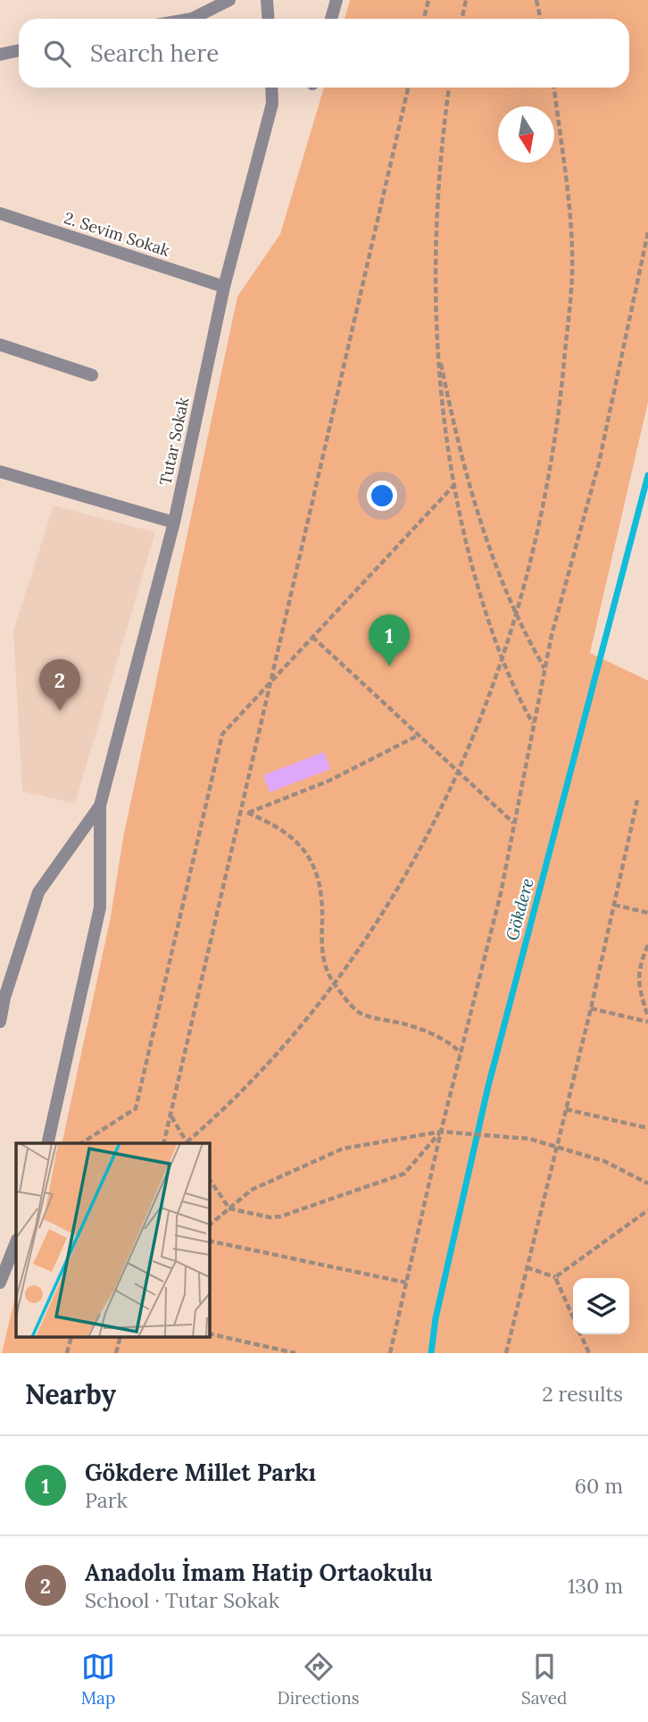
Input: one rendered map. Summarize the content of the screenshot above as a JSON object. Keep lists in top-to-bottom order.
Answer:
{
  "streets": {
    "street": ["2. Sevim Sokak", "Tutar Sokak"]
  },
  "crossings": [
    ["2. Sevim Sokak", "Tutar Sokak"]
  ],
  "water": ["Gökdere"],
  "north": "bottom",
  "page": {
    "search": "Search here",
    "pins": ["1", "2"],
    "heading": ["Nearby", "2 results"],
    "list": [
      {
        "mark": "1",
        "name": "Gökdere Millet Parkı",
        "note": "Park",
        "value": "60 m"
      },
      {
        "mark": "2",
        "name": "Anadolu İmam Hatip Ortaokulu",
        "note": "School · Tutar Sokak",
        "value": "130 m"
      }
    ],
    "nav": ["Map", "Directions", "Saved"]
  }
}
